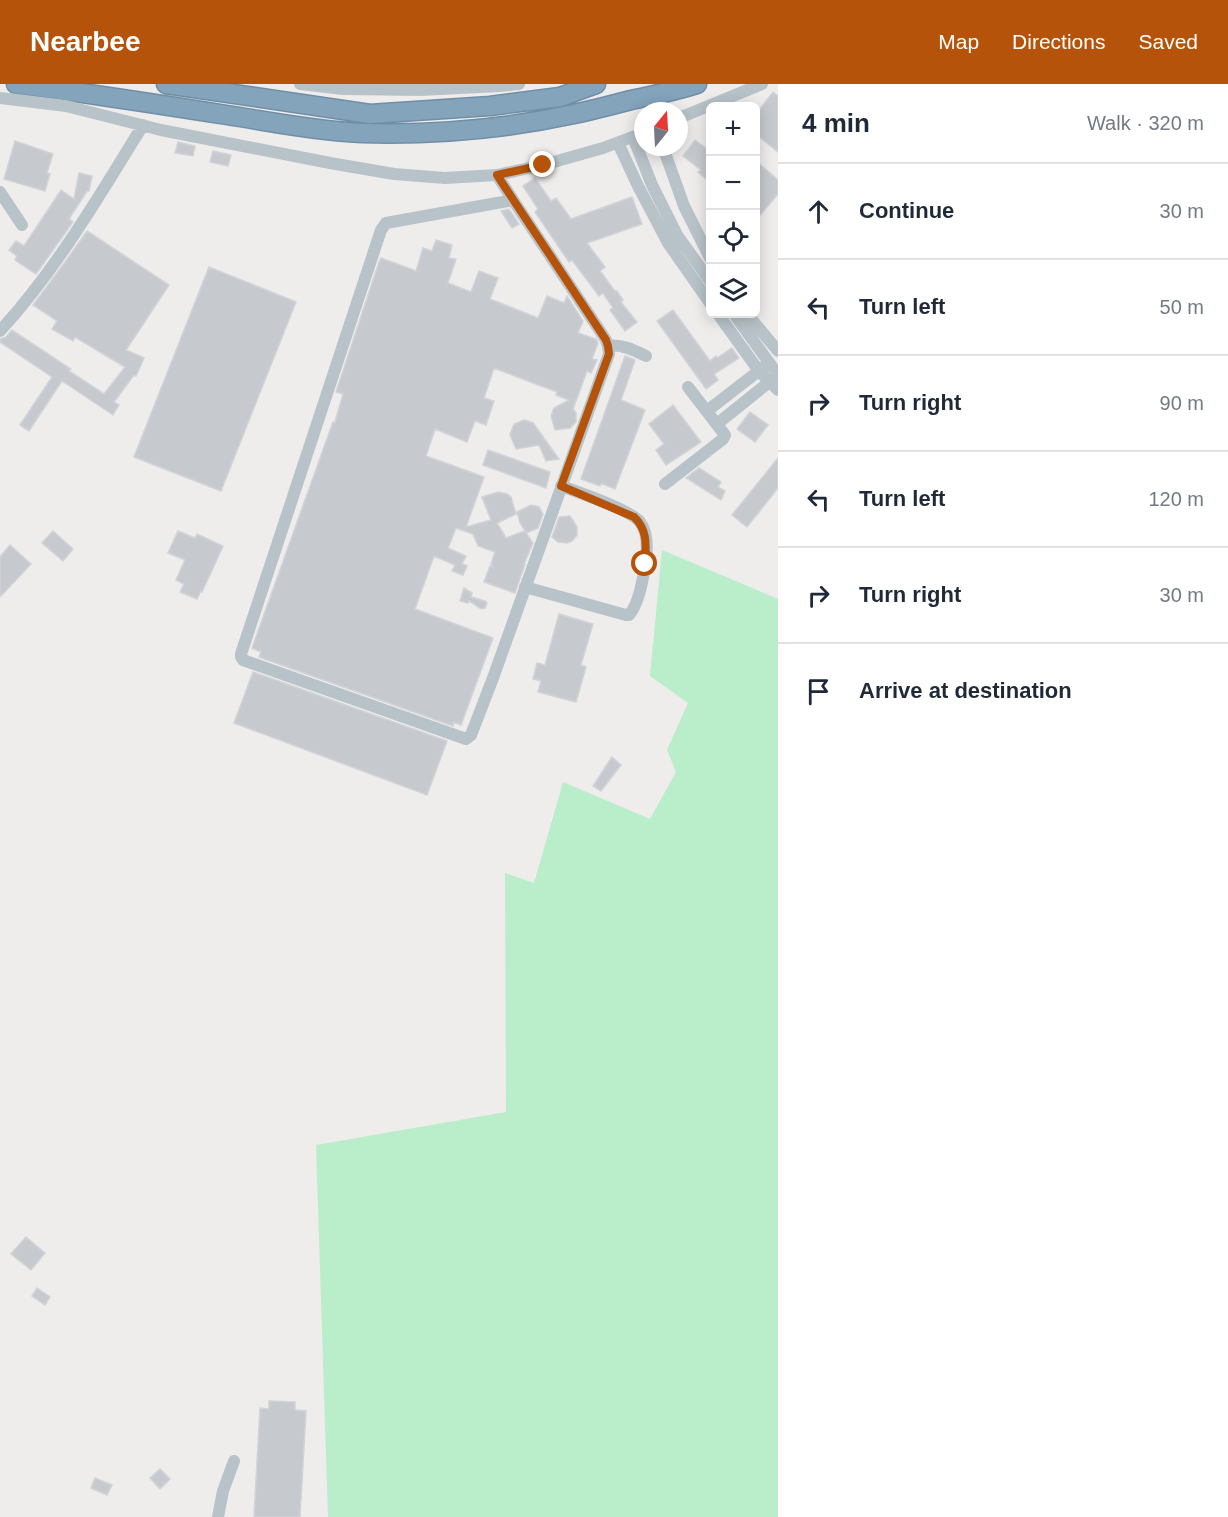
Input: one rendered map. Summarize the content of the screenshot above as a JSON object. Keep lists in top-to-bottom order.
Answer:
{
  "north": "top",
  "page": {
    "header": "Nearbee",
    "nav": ["Map", "Directions", "Saved"],
    "heading": ["4 min", "Walk · 320 m"],
    "map_buttons": ["+", "−"],
    "list": [
      ["Continue", "30 m"],
      ["Turn left", "50 m"],
      ["Turn right", "90 m"],
      ["Turn left", "120 m"],
      ["Turn right", "30 m"],
      "Arrive at destination"
    ]
  }
}
